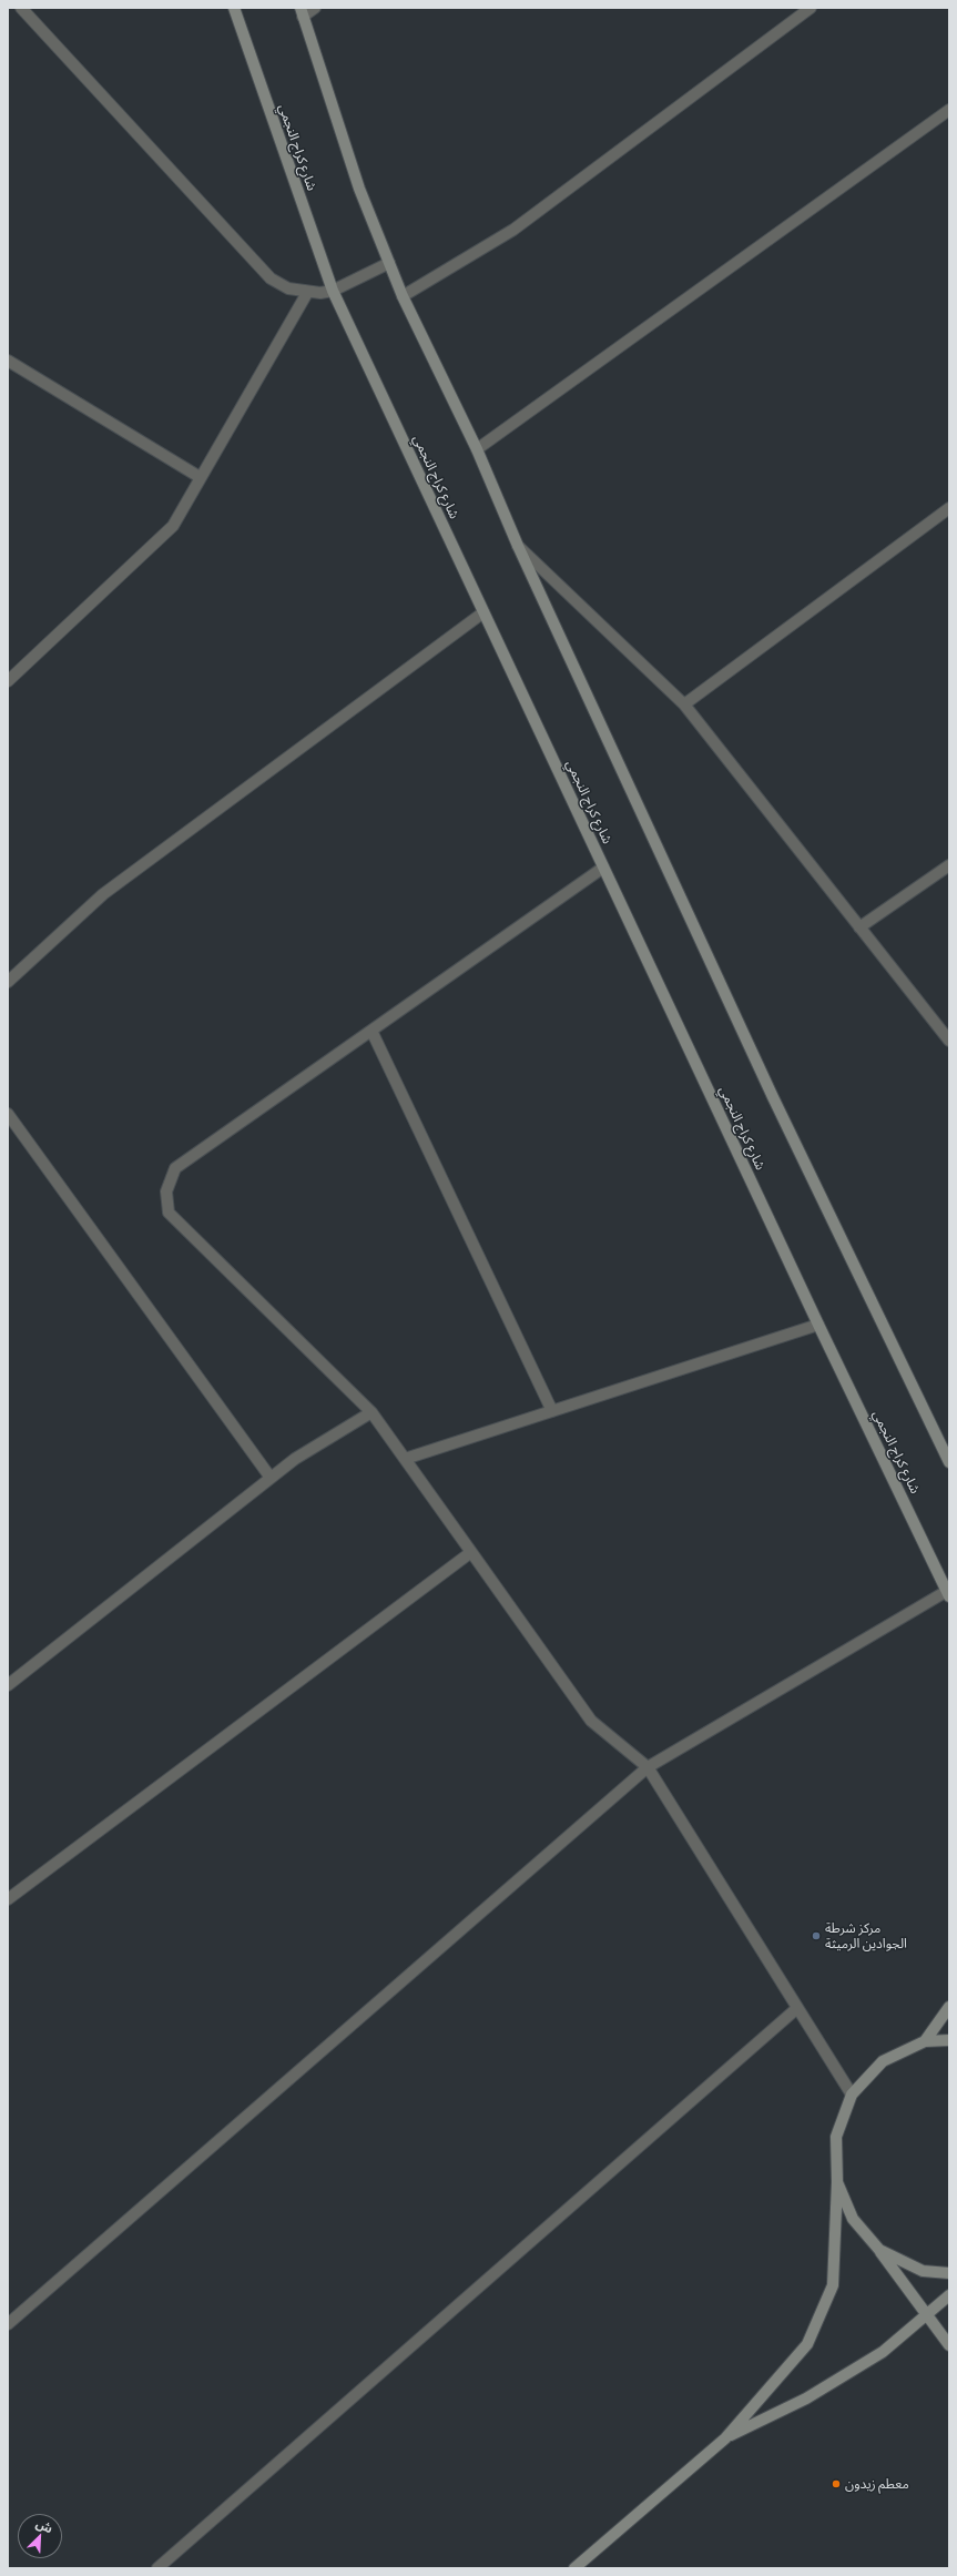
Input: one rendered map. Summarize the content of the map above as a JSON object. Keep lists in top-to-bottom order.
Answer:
{
  "streets": {
    "main road": ["شارع كراج النجمي"]
  },
  "places": ["مركز شرطة الجوادين الرميثة", "معطم زيدون"],
  "north": "top right"
}
